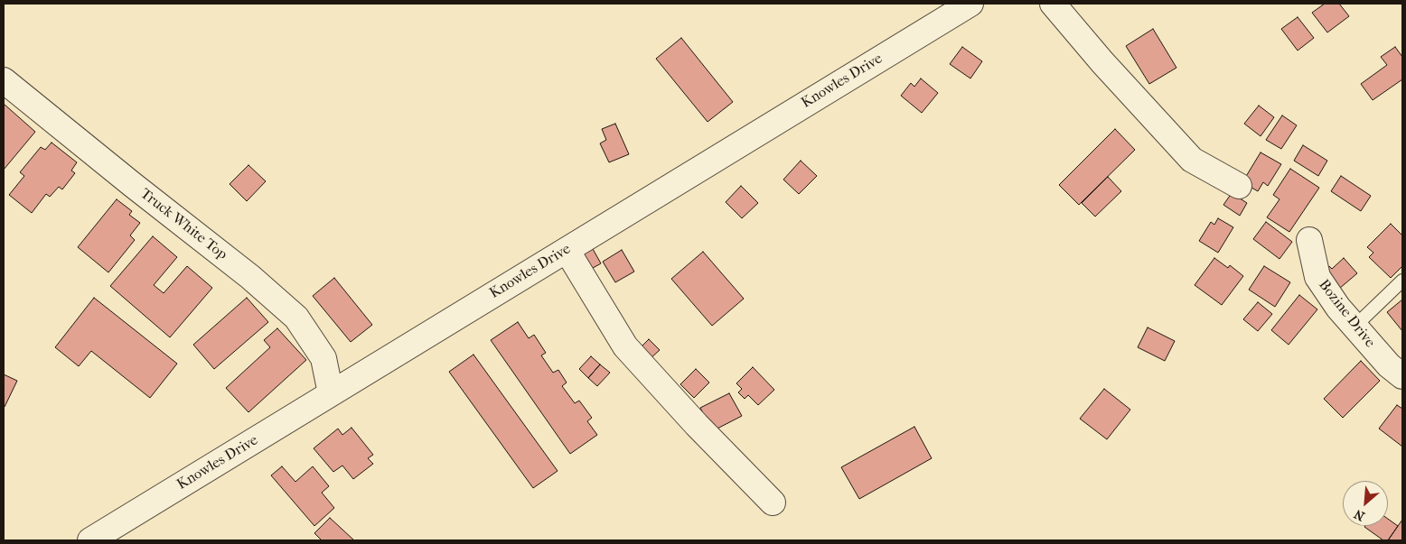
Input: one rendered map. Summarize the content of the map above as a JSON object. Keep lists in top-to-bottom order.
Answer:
{
  "streets": {
    "street": ["Knowles Drive", "Truck White Top", "Bozine Drive"]
  },
  "crossings": [
    ["Knowles Drive", "Truck White Top"]
  ],
  "north": "bottom left"
}
